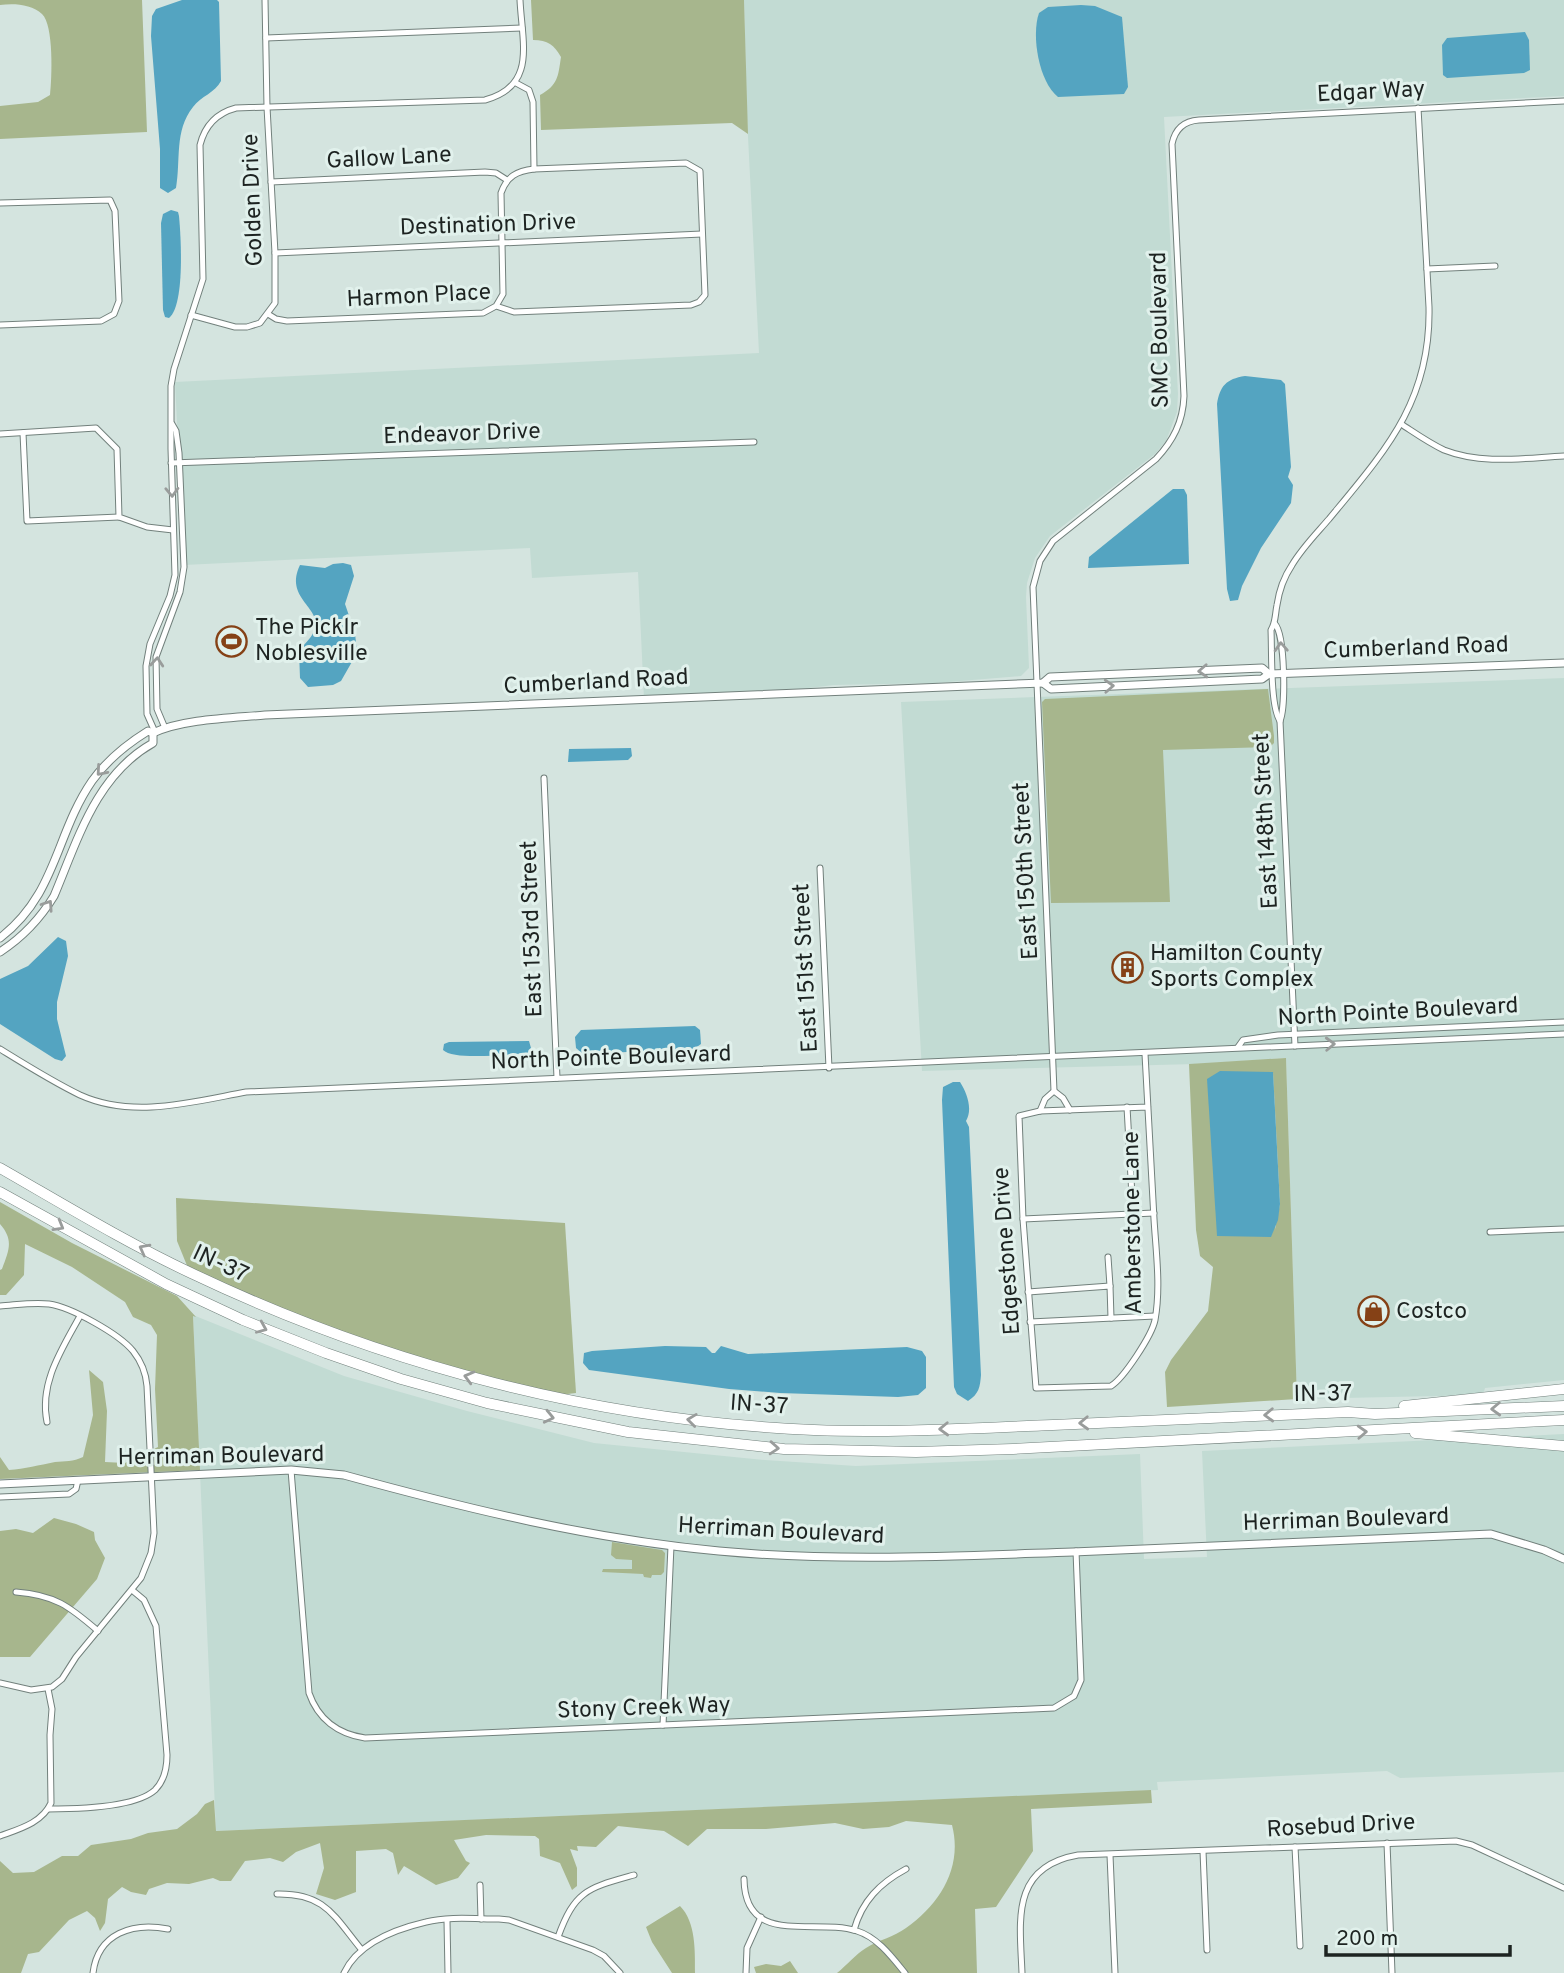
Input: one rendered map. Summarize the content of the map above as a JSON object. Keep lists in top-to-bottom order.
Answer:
{
  "streets": {
    "highway": ["IN-37"],
    "street": [
      "Edgar Way",
      "Gallow Lane",
      "Golden Drive",
      "Destination Drive",
      "Harmon Place",
      "SMC Boulevard",
      "Endeavor Drive",
      "Cumberland Road",
      "East 148th Street",
      "East 150th Street",
      "East 153rd Street",
      "East 151st Street",
      "North Pointe Boulevard",
      "Amberstone Lane",
      "Edgestone Drive",
      "Herriman Boulevard",
      "Stony Creek Way",
      "Rosebud Drive"
    ]
  },
  "crossings": [
    ["Edgar Way", "SMC Boulevard"],
    ["Edgar Way", "East 148th Street"],
    ["Gallow Lane", "Golden Drive"],
    ["Golden Drive", "Destination Drive"],
    ["Golden Drive", "Harmon Place"],
    ["Destination Drive", "Harmon Place"],
    ["SMC Boulevard", "Cumberland Road"],
    ["SMC Boulevard", "East 150th Street"],
    ["Cumberland Road", "East 148th Street"],
    ["Cumberland Road", "East 150th Street"],
    ["East 148th Street", "North Pointe Boulevard"],
    ["East 150th Street", "North Pointe Boulevard"],
    ["East 153rd Street", "North Pointe Boulevard"],
    ["East 151st Street", "North Pointe Boulevard"],
    ["North Pointe Boulevard", "Amberstone Lane"],
    ["Amberstone Lane", "Edgestone Drive"],
    ["Herriman Boulevard", "Stony Creek Way"]
  ],
  "places": {
    "sports": ["The Picklr Noblesville"],
    "building": ["Hamilton County Sports Complex"],
    "shop": ["Costco"]
  },
  "scale_bar": "200 m"
}
